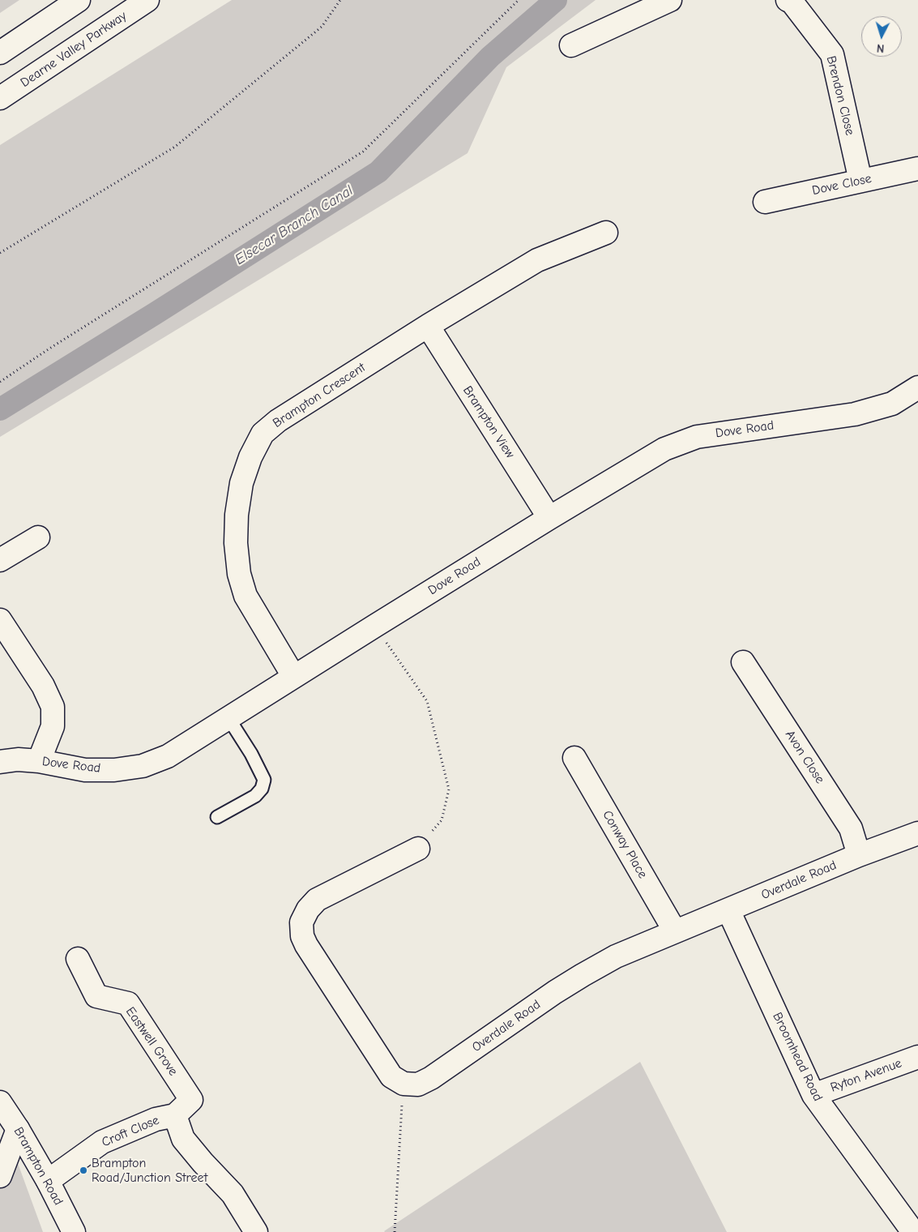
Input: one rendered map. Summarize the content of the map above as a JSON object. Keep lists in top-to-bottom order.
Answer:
{
  "streets": {
    "main road": [
      "Dearne Valley Parkway",
      "Brendon Close",
      "Dove Close",
      "Brampton Crescent",
      "Brampton View",
      "Dove Road",
      "Avon Close",
      "Conway Place",
      "Overdale Road",
      "Eastwell Grove",
      "Broomhead Road",
      "Ryton Avenue",
      "Croft Close",
      "Brampton Road"
    ]
  },
  "crossings": [
    ["Brendon Close", "Dove Close"],
    ["Brampton Crescent", "Brampton View"],
    ["Brampton Crescent", "Dove Road"],
    ["Brampton View", "Dove Road"],
    ["Avon Close", "Overdale Road"],
    ["Conway Place", "Overdale Road"],
    ["Overdale Road", "Broomhead Road"],
    ["Eastwell Grove", "Croft Close"],
    ["Broomhead Road", "Ryton Avenue"],
    ["Croft Close", "Brampton Road"]
  ],
  "water": ["Elsecar Branch Canal"],
  "places": ["Brampton Road/Junction Street"],
  "north": "bottom"
}
